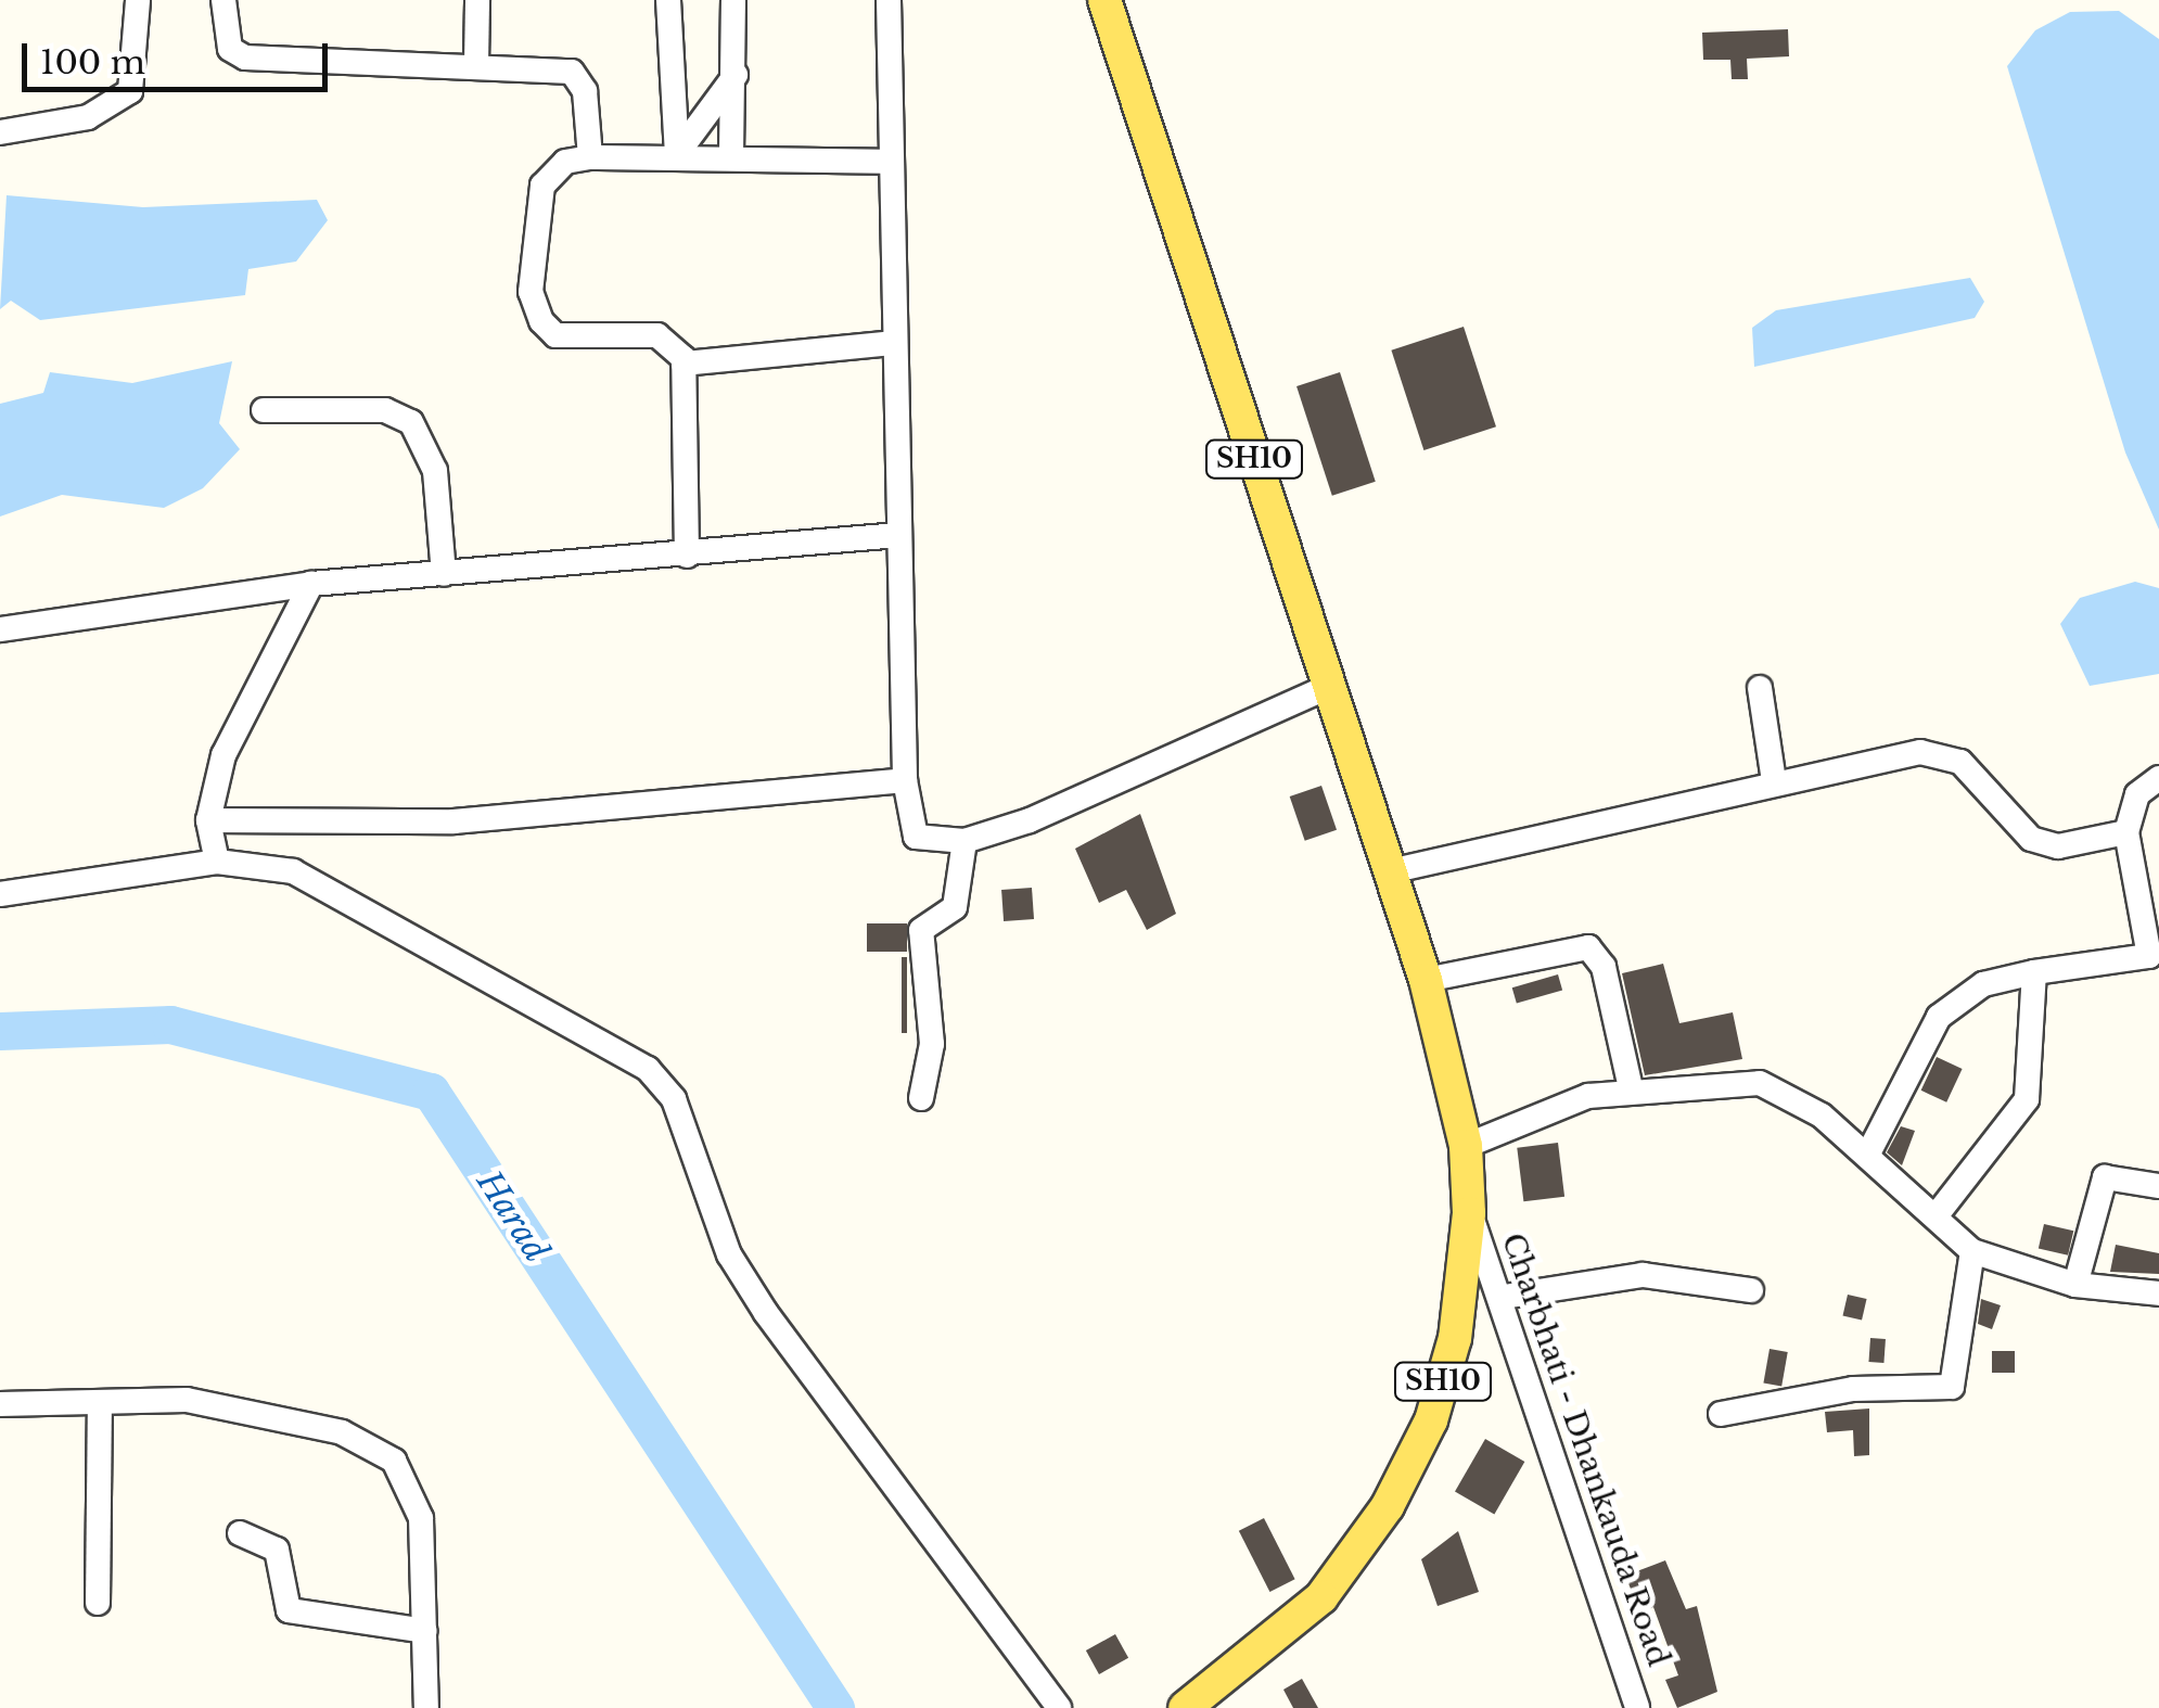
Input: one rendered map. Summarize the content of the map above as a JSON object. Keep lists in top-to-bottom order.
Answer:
{
  "streets": {
    "main road": ["SH10"],
    "street": ["Charbhati - Dhankauda Road"]
  },
  "crossings": [
    ["SH10", "Charbhati - Dhankauda Road"]
  ],
  "water": ["Harad"],
  "scale_bar": "100 m"
}
